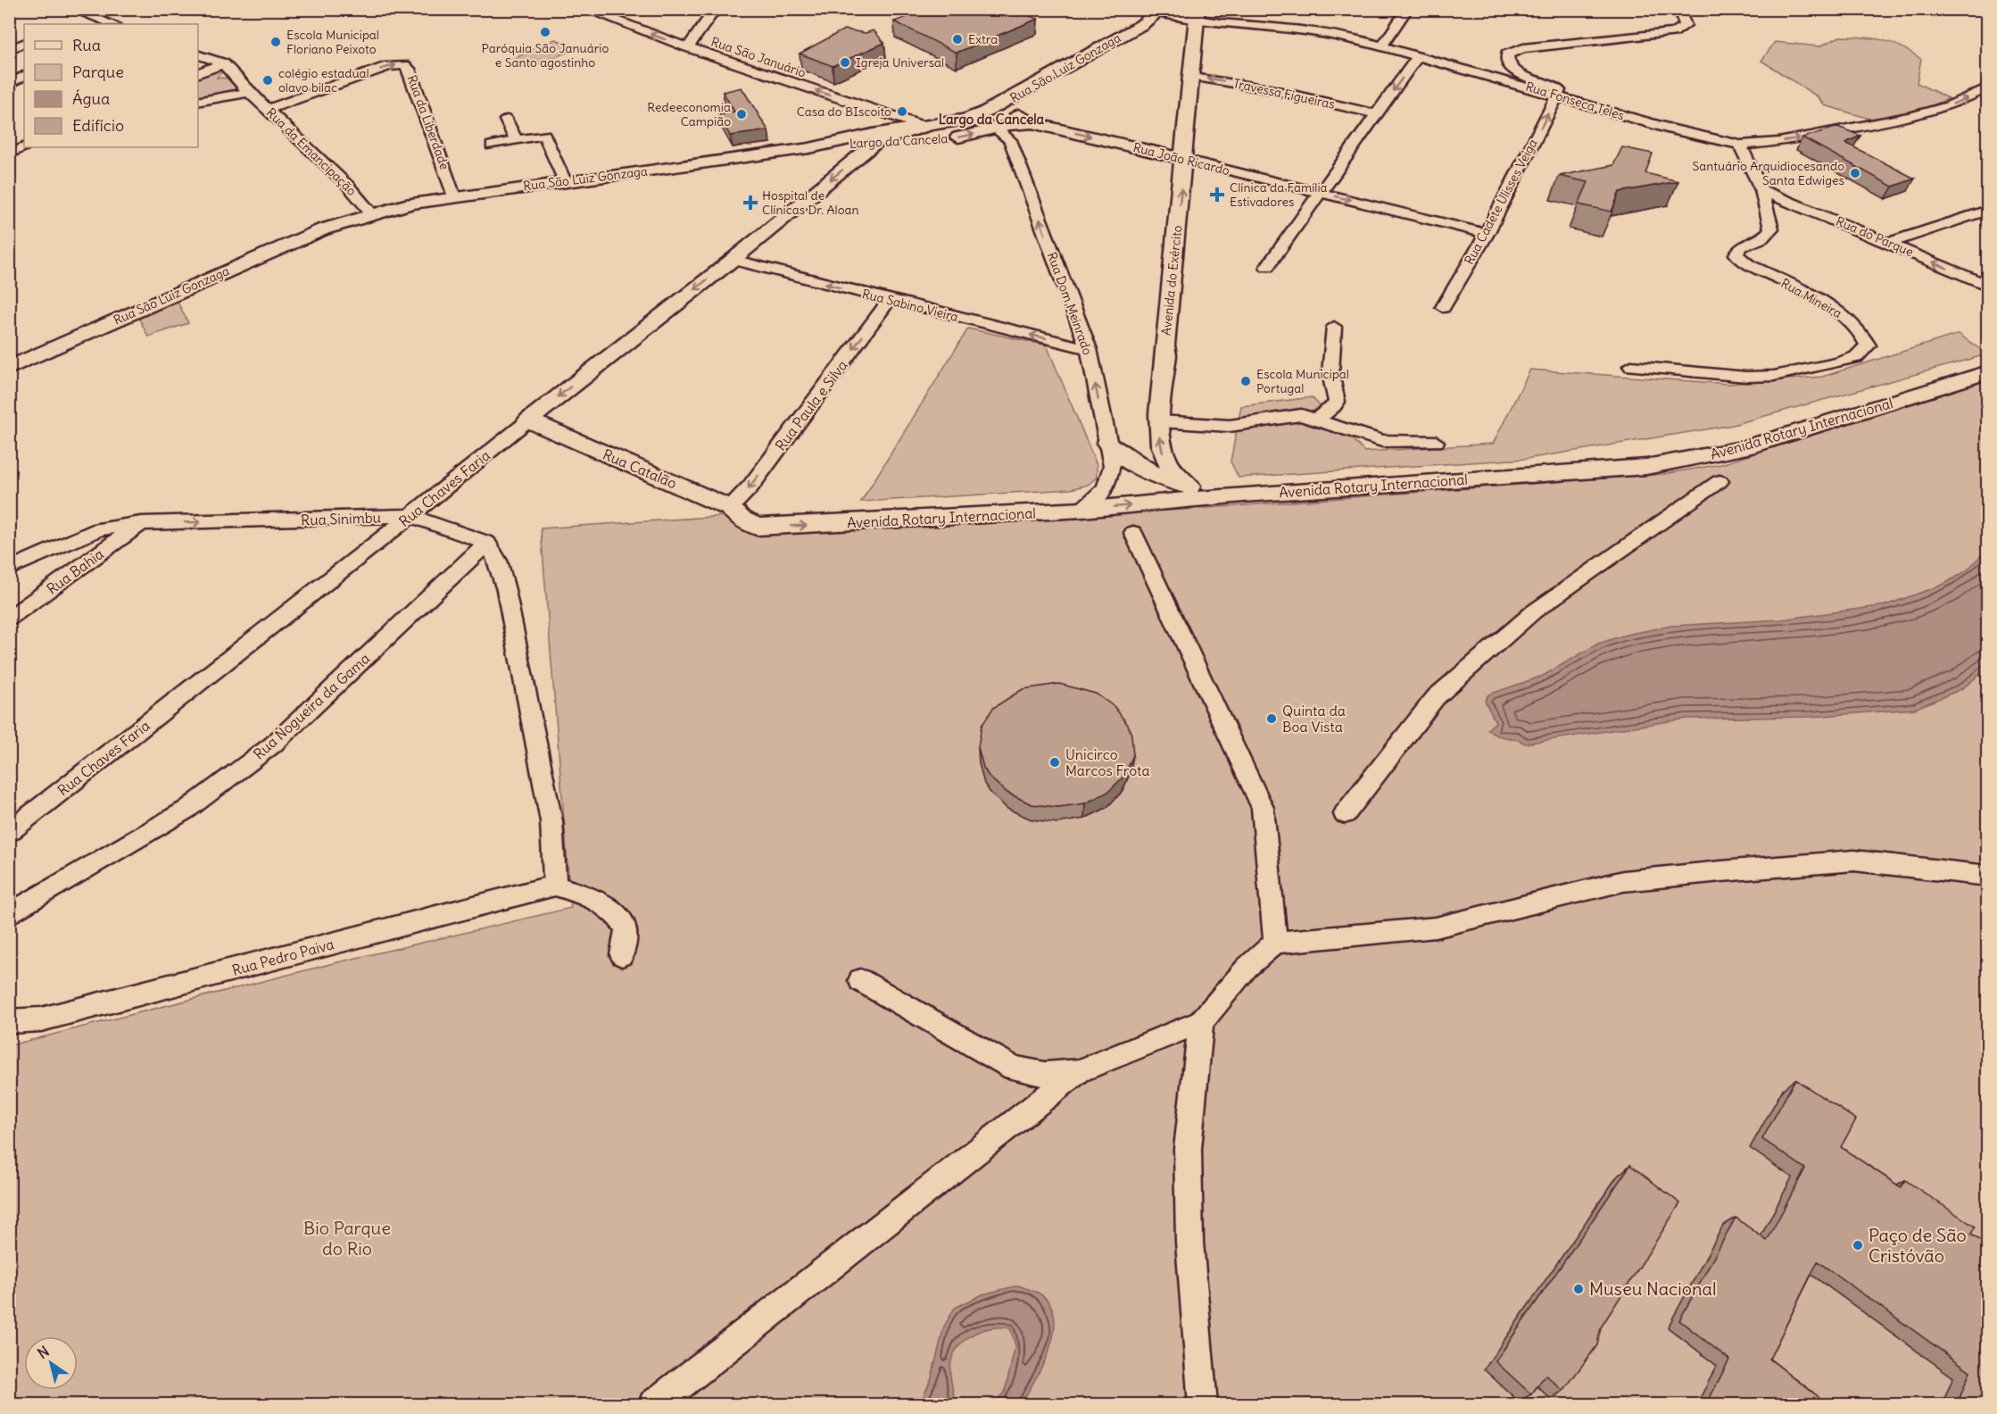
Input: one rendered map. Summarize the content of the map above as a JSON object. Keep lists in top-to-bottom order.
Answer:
{
  "streets": {
    "main road": [
      "Rua São Luiz Gonzaga",
      "Largo da Cancela",
      "Rua João Ricardo",
      "Avenida do Exército",
      "Avenida Rotary Internacional",
      "Rua Catalão",
      "Rua Chaves Faria"
    ],
    "street": [
      "Rua São Januário",
      "Travessa Figueiras",
      "Rua Fonseca Teles",
      "Rua da Liberdade",
      "Rua da Emancipação",
      "Rua Cadete Ulisses Veiga",
      "Rua do Parque",
      "Rua Mineira",
      "Rua Dom Meinrado",
      "Rua Sabino Vieira",
      "Rua Paula e Silva",
      "Rua Sinimbu",
      "Rua Bahia",
      "Rua Nogueira da Gama",
      "Rua Pedro Paiva"
    ]
  },
  "crossings": [
    ["Rua São Januário", "Rua São Luiz Gonzaga"],
    ["Rua São Luiz Gonzaga", "Rua Fonseca Teles"],
    ["Rua São Luiz Gonzaga", "Rua da Liberdade"],
    ["Rua São Luiz Gonzaga", "Largo da Cancela"],
    ["Rua São Luiz Gonzaga", "Rua da Emancipação"],
    ["Travessa Figueiras", "Avenida do Exército"],
    ["Rua Fonseca Teles", "Rua Cadete Ulisses Veiga"],
    ["Rua Fonseca Teles", "Avenida do Exército"],
    ["Rua Fonseca Teles", "Rua Mineira"],
    ["Rua da Liberdade", "Rua da Emancipação"],
    ["Largo da Cancela", "Rua João Ricardo"],
    ["Largo da Cancela", "Rua Dom Meinrado"],
    ["Largo da Cancela", "Rua Chaves Faria"],
    ["Rua João Ricardo", "Rua Cadete Ulisses Veiga"],
    ["Rua João Ricardo", "Avenida do Exército"],
    ["Rua do Parque", "Rua Mineira"],
    ["Rua Dom Meinrado", "Rua Sabino Vieira"],
    ["Rua Dom Meinrado", "Avenida Rotary Internacional"],
    ["Rua Sabino Vieira", "Rua Paula e Silva"],
    ["Rua Sabino Vieira", "Rua Chaves Faria"],
    ["Rua Paula e Silva", "Rua Catalão"],
    ["Avenida Rotary Internacional", "Rua Catalão"],
    ["Rua Catalão", "Rua Chaves Faria"],
    ["Rua Chaves Faria", "Rua Sinimbu"],
    ["Rua Sinimbu", "Rua Bahia"],
    ["Rua Sinimbu", "Rua Nogueira da Gama"]
  ],
  "one_way": [
    "Rua São Januário",
    "Travessa Figueiras",
    "Rua João Ricardo",
    "Rua do Parque",
    "Avenida do Exército",
    "Rua Dom Meinrado",
    "Rua Sabino Vieira",
    "Rua Paula e Silva",
    "Avenida Rotary Internacional",
    "Rua Chaves Faria",
    "Rua Sinimbu"
  ],
  "districts": ["Largo da Cancela"],
  "parks": ["Bio Parque do Rio"],
  "places": {
    "other": [
      "Paróquia São Januário e Santo agostinho",
      "Extra",
      "Escola Municipal Floriano Peixoto",
      "Igreja Universal",
      "colégio estadual olavo bilac",
      "Casa do BIscoito",
      "Redeeconomia Campião",
      "Santuário Arquidiocesando Santa Edwiges",
      "Escola Municipal Portugal",
      "Quinta da Boa Vista",
      "Unicirco Marcos Frota",
      "Paço de São Cristóvão",
      "Museu Nacional"
    ],
    "health": ["Clínica da Família Estivadores", "Hospital de Clínicas Dr. Aloan"]
  },
  "legend": [
    "Rua",
    "Parque",
    "Água",
    "Edifício"
  ],
  "north": "top left"
}
